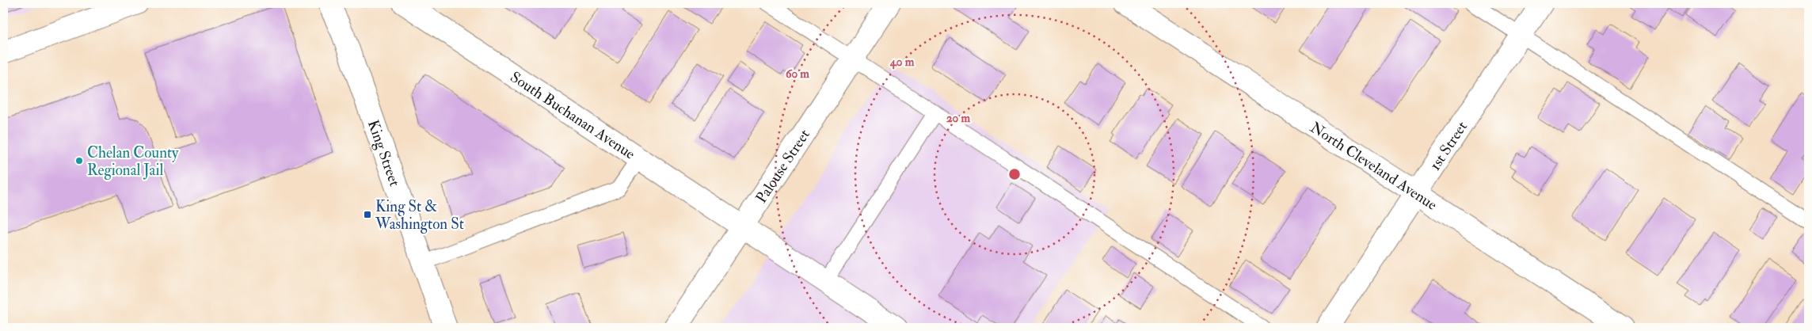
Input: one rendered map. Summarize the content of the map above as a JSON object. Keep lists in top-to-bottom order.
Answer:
{
  "streets": {
    "street": [
      "South Buchanan Avenue",
      "1st Street",
      "King Street",
      "North Cleveland Avenue",
      "Palouse Street"
    ]
  },
  "crossings": [
    ["South Buchanan Avenue", "Palouse Street"],
    ["1st Street", "North Cleveland Avenue"]
  ],
  "places": {
    "other": ["Chelan County Regional Jail"],
    "transit": ["King St & Washington St"]
  },
  "rings": ["40 m", "60 m", "20 m"]
}
